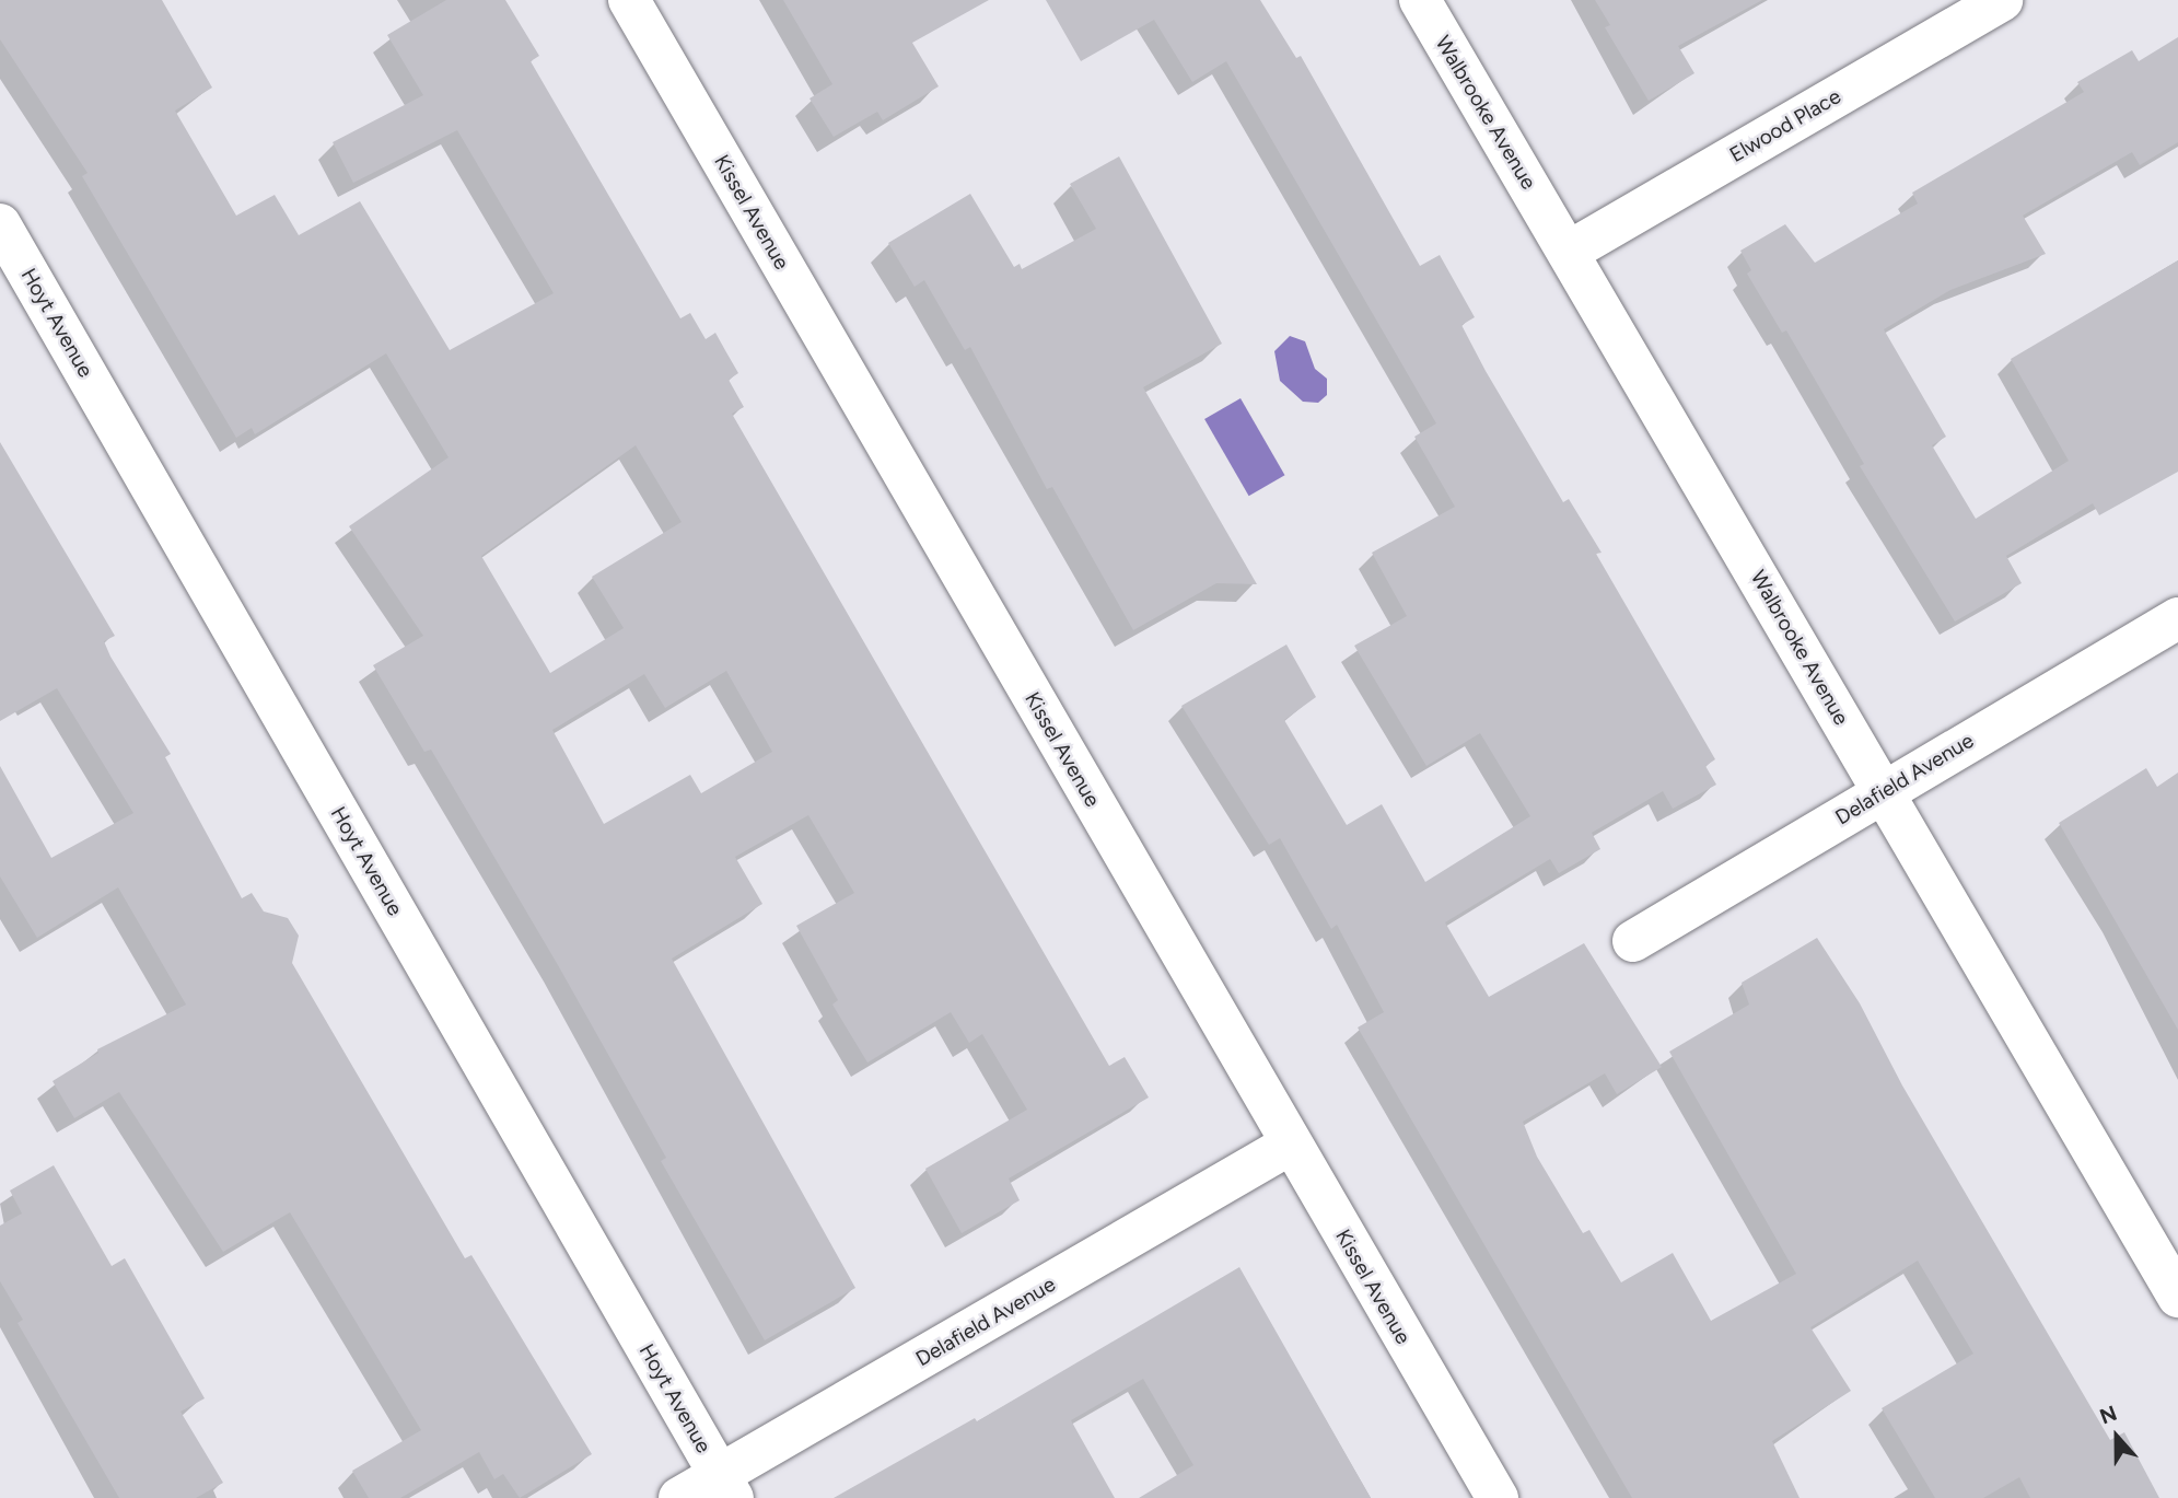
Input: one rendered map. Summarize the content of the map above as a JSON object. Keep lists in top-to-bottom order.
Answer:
{
  "streets": {
    "street": [
      "Walbrooke Avenue",
      "Elwood Place",
      "Kissel Avenue",
      "Hoyt Avenue",
      "Delafield Avenue"
    ]
  },
  "crossings": [
    ["Walbrooke Avenue", "Elwood Place"],
    ["Walbrooke Avenue", "Delafield Avenue"],
    ["Kissel Avenue", "Delafield Avenue"],
    ["Hoyt Avenue", "Delafield Avenue"]
  ],
  "north": "top"
}
